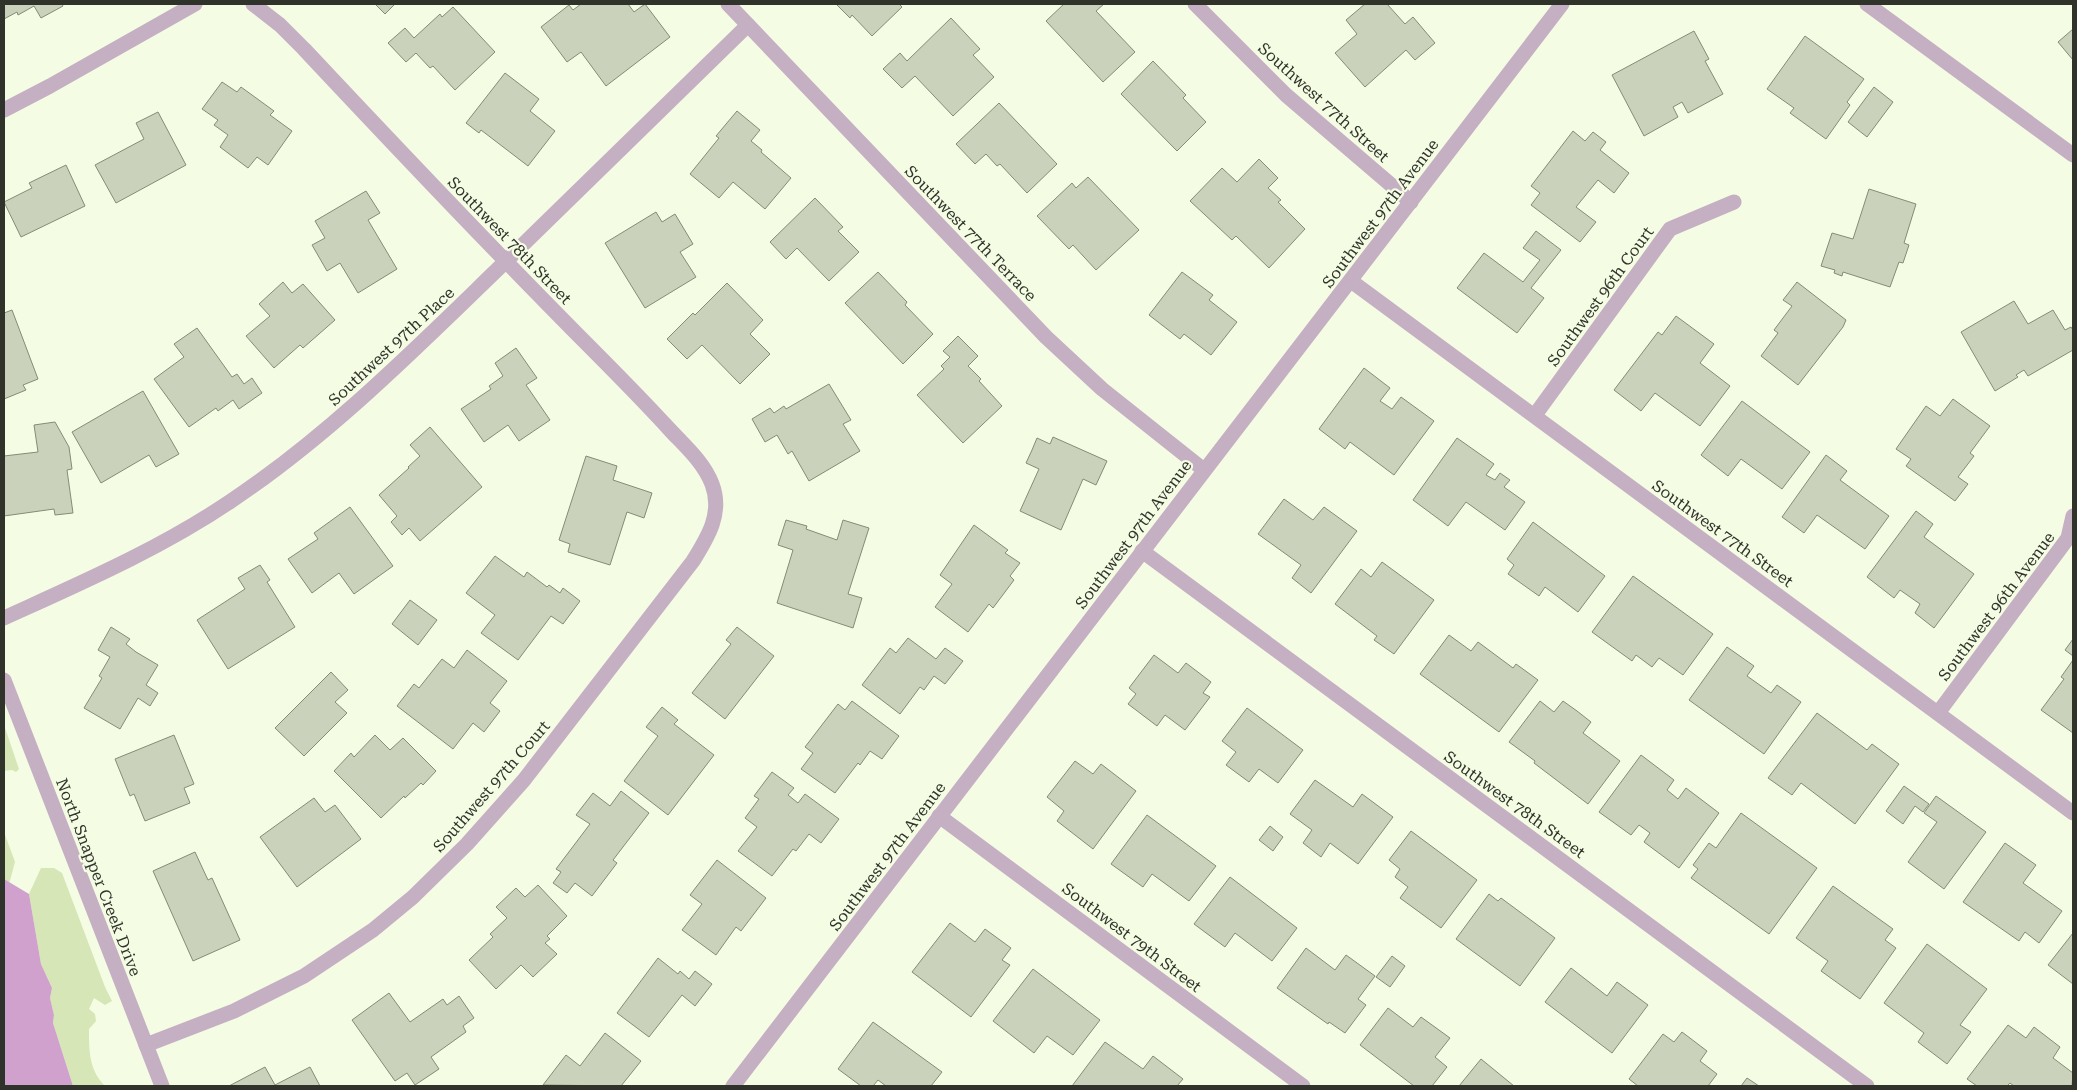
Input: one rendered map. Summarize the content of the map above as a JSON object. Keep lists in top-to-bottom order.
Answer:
{
  "streets": {
    "street": [
      "Southwest 77th Street",
      "Southwest 97th Avenue",
      "Southwest 77th Terrace",
      "Southwest 78th Street",
      "Southwest 96th Court",
      "Southwest 97th Place",
      "Southwest 96th Avenue",
      "Southwest 97th Court",
      "North Snapper Creek Drive",
      "Southwest 79th Street"
    ]
  },
  "crossings": [
    ["Southwest 77th Street", "Southwest 97th Avenue"],
    ["Southwest 77th Street", "Southwest 96th Court"],
    ["Southwest 77th Street", "Southwest 96th Avenue"],
    ["Southwest 97th Avenue", "Southwest 77th Terrace"],
    ["Southwest 97th Avenue", "Southwest 78th Street"],
    ["Southwest 97th Avenue", "Southwest 79th Street"],
    ["Southwest 77th Terrace", "Southwest 97th Place"],
    ["Southwest 78th Street", "Southwest 97th Place"],
    ["Southwest 78th Street", "Southwest 97th Court"],
    ["Southwest 97th Court", "North Snapper Creek Drive"]
  ]
}
